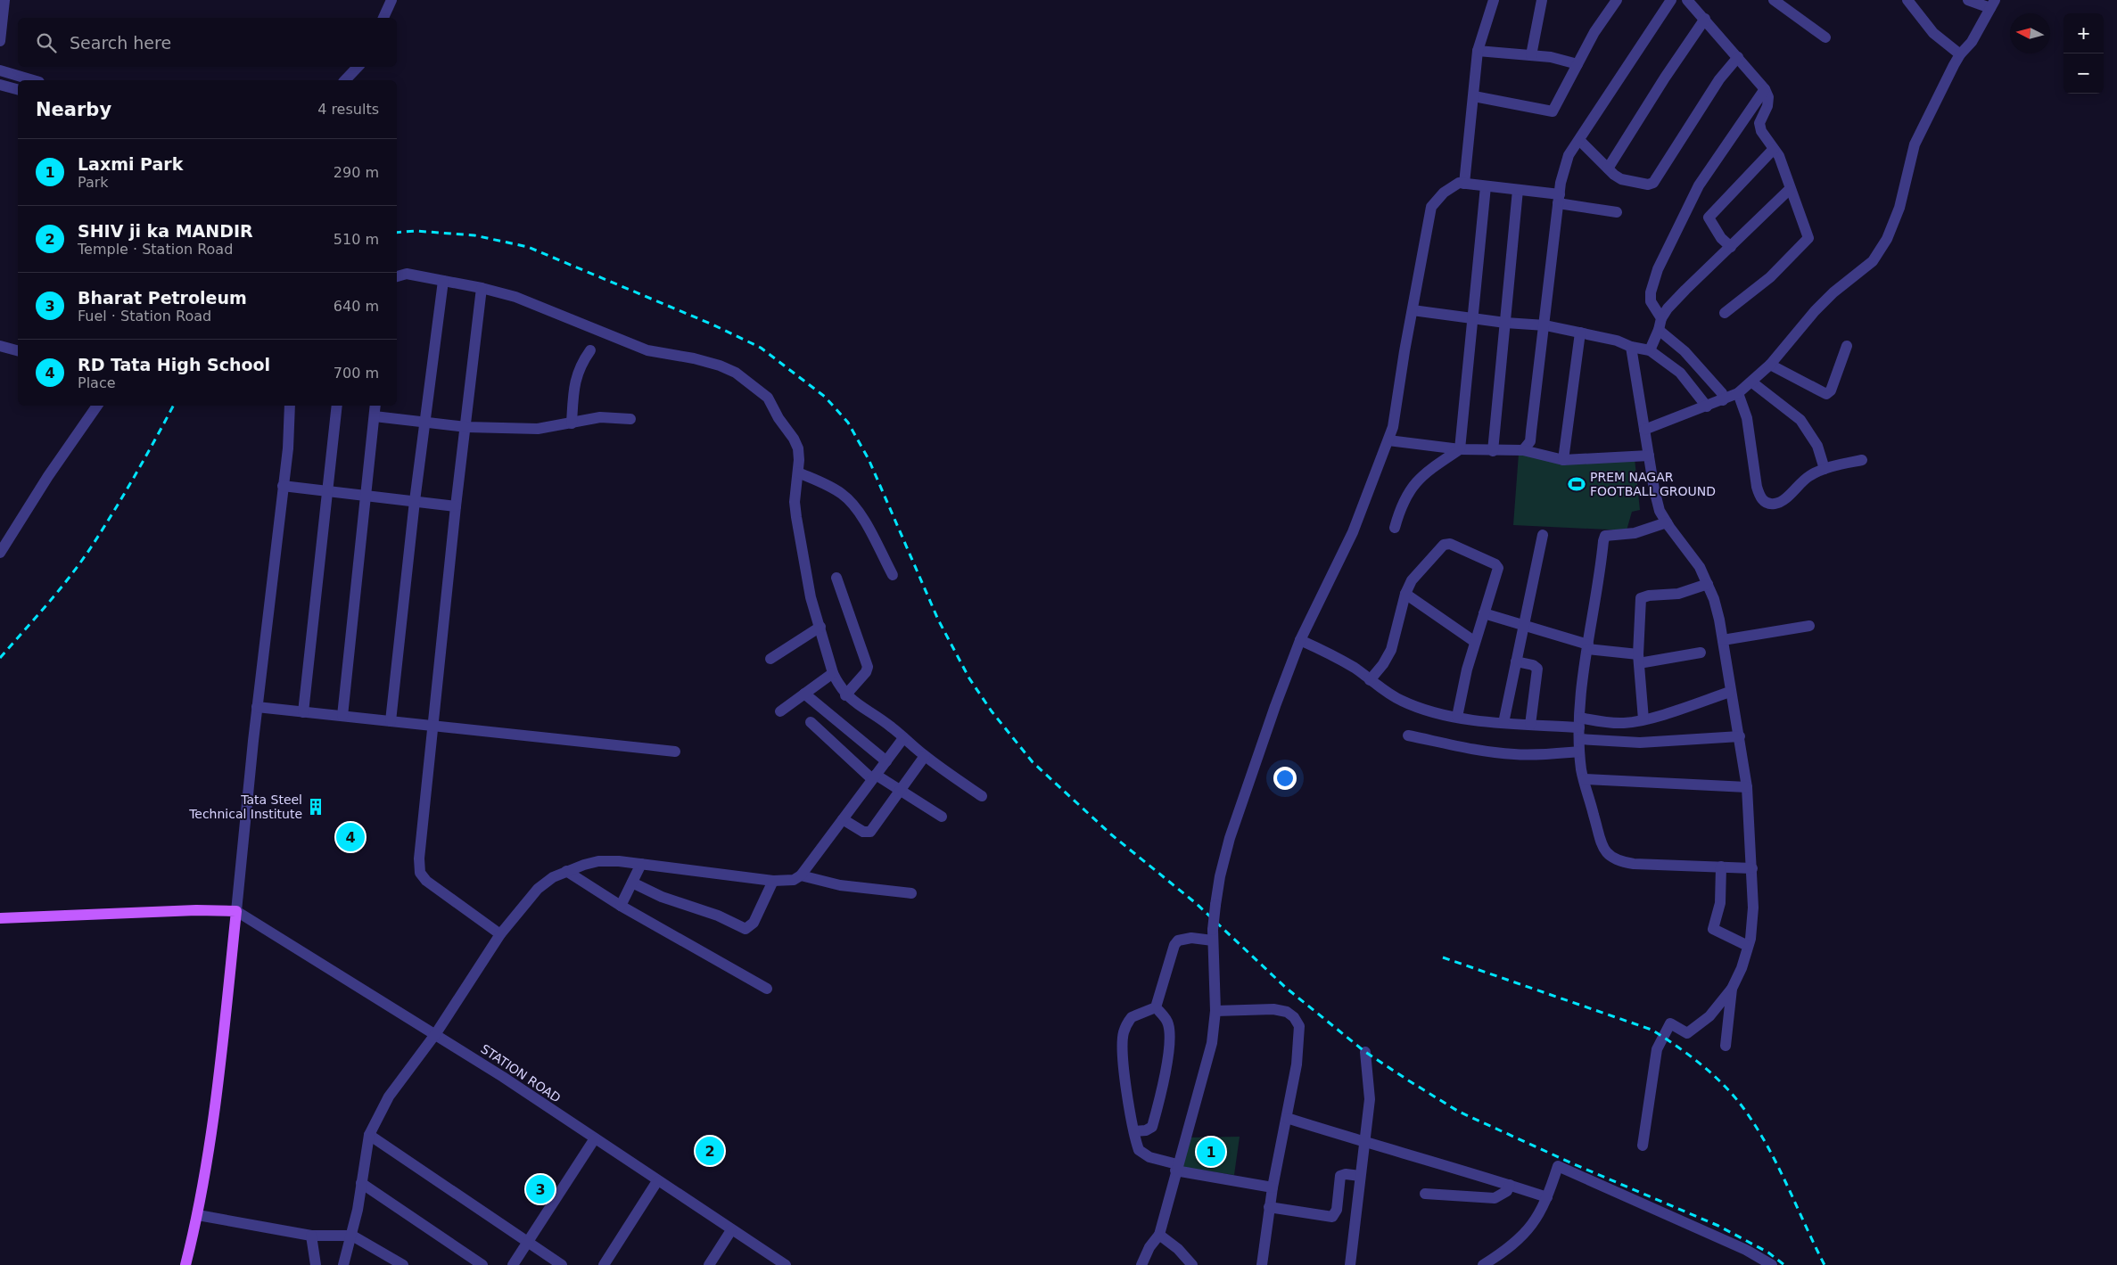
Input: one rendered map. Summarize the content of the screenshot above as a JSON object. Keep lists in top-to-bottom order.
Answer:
{
  "streets": {
    "street": ["STATION ROAD"]
  },
  "places": {
    "sports": ["PREM NAGAR FOOTBALL GROUND"],
    "building": ["Tata Steel Technical Institute"]
  },
  "north": "left",
  "page": {
    "map_buttons": ["+", "−"],
    "search": "Search here",
    "heading": ["Nearby", "4 results"],
    "list": [
      {
        "mark": "1",
        "name": "Laxmi Park",
        "note": "Park",
        "value": "290 m"
      },
      {
        "mark": "2",
        "name": "SHIV ji ka MANDIR",
        "note": "Temple · Station Road",
        "value": "510 m"
      },
      {
        "mark": "3",
        "name": "Bharat Petroleum",
        "note": "Fuel · Station Road",
        "value": "640 m"
      },
      {
        "mark": "4",
        "name": "RD Tata High School",
        "note": "Place",
        "value": "700 m"
      }
    ],
    "pins": [
      "4",
      "2",
      "1",
      "3"
    ]
  }
}
